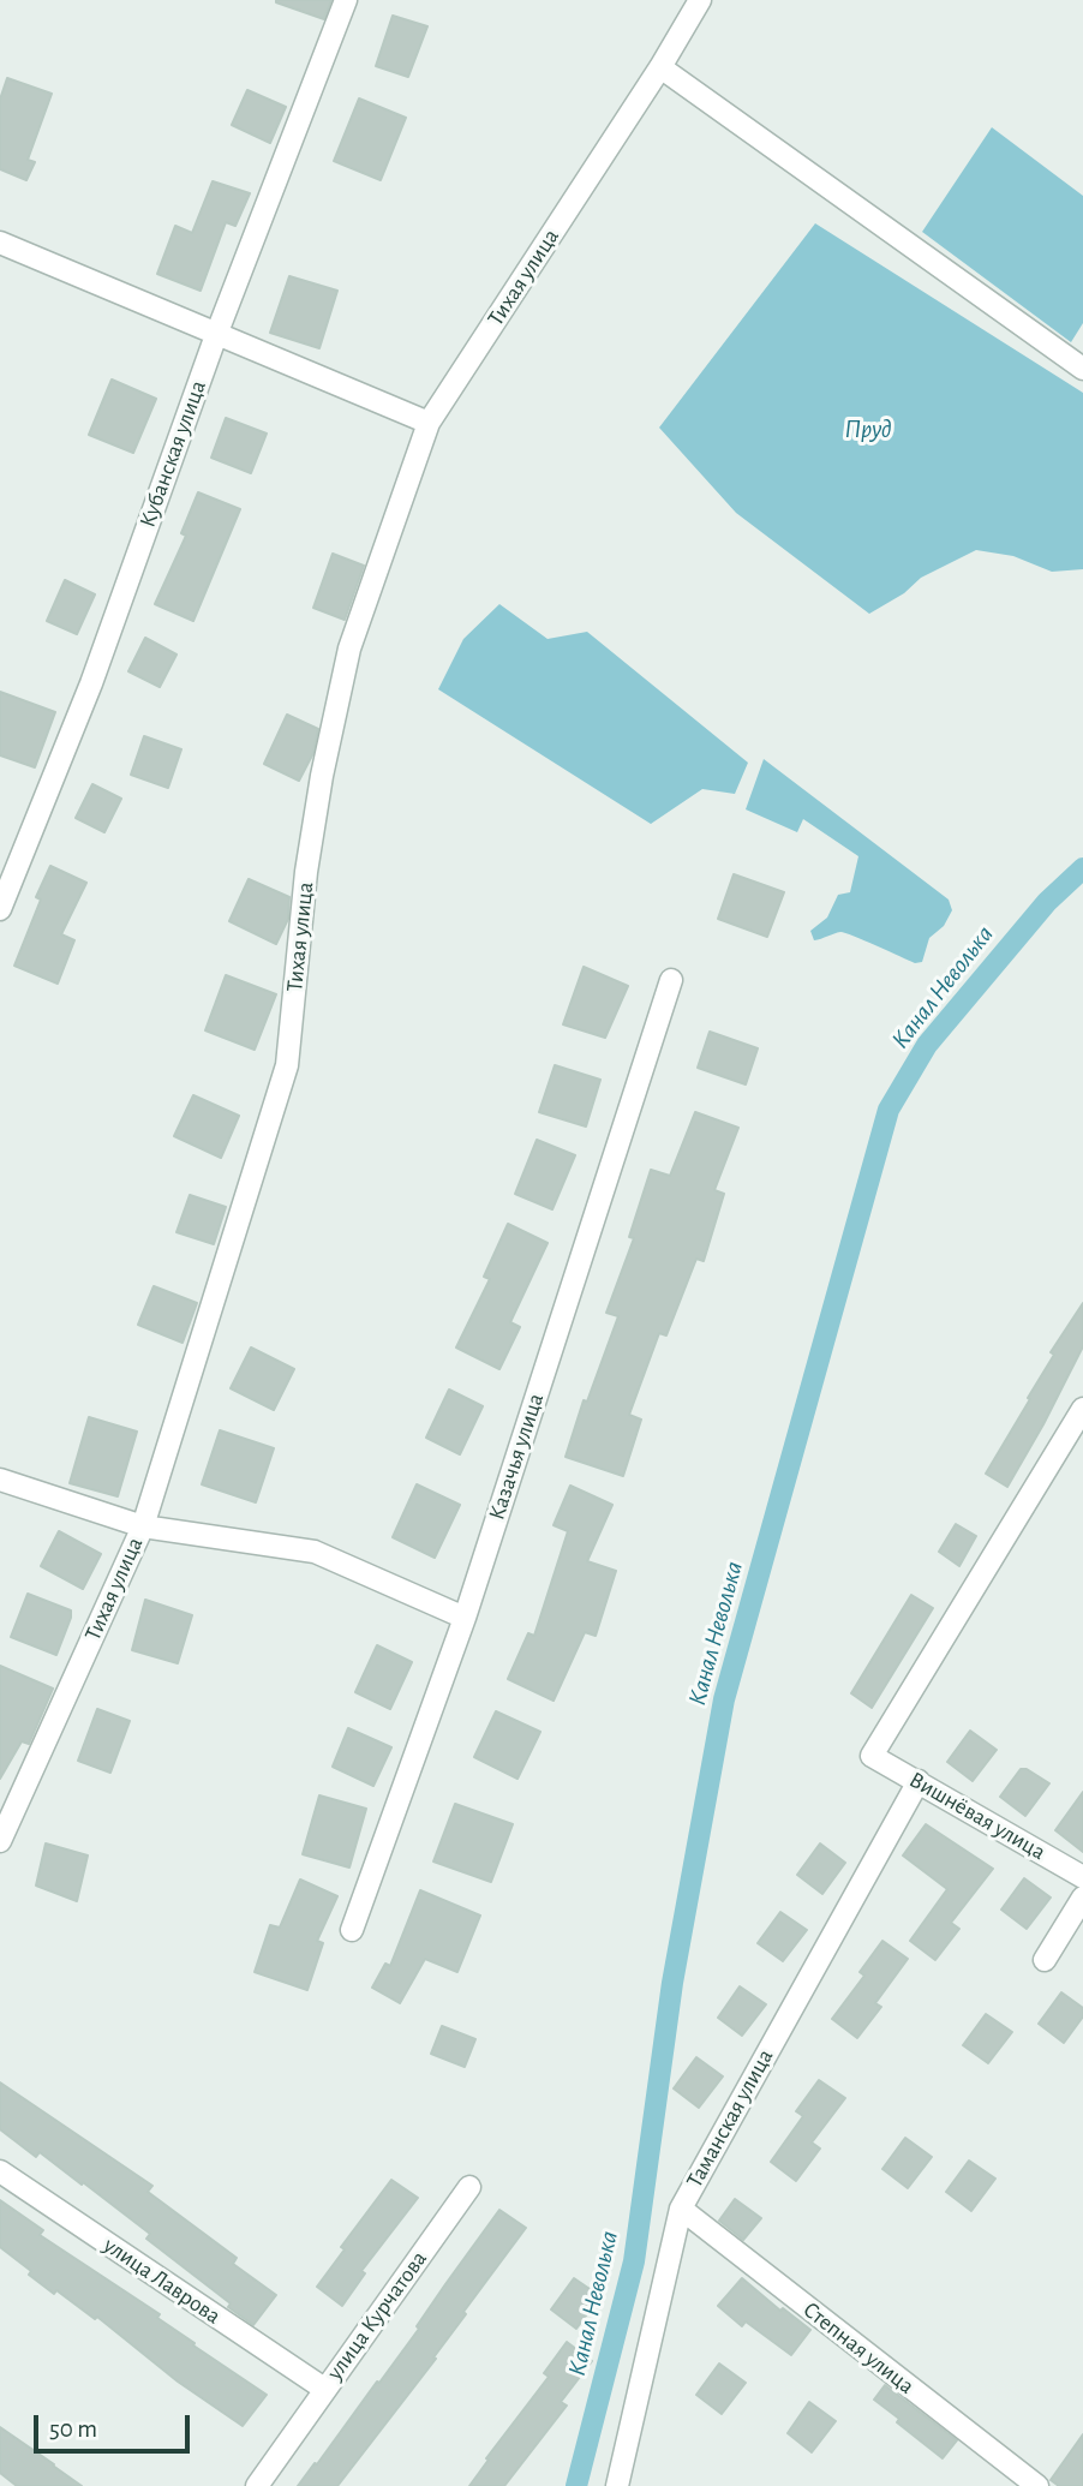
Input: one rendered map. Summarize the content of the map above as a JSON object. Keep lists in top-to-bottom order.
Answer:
{
  "streets": {
    "street": [
      "Тихая улица",
      "Кубанская улица",
      "Казачья улица",
      "Вишнёвая улица",
      "Таманская улица",
      "улица Лаврова",
      "улица Курчатова",
      "Степная улица"
    ]
  },
  "crossings": [
    ["Вишнёвая улица", "Таманская улица"],
    ["Таманская улица", "Степная улица"],
    ["улица Лаврова", "улица Курчатова"]
  ],
  "water": ["Пруд", "Канал Неволька"],
  "scale_bar": "50 m"
}
